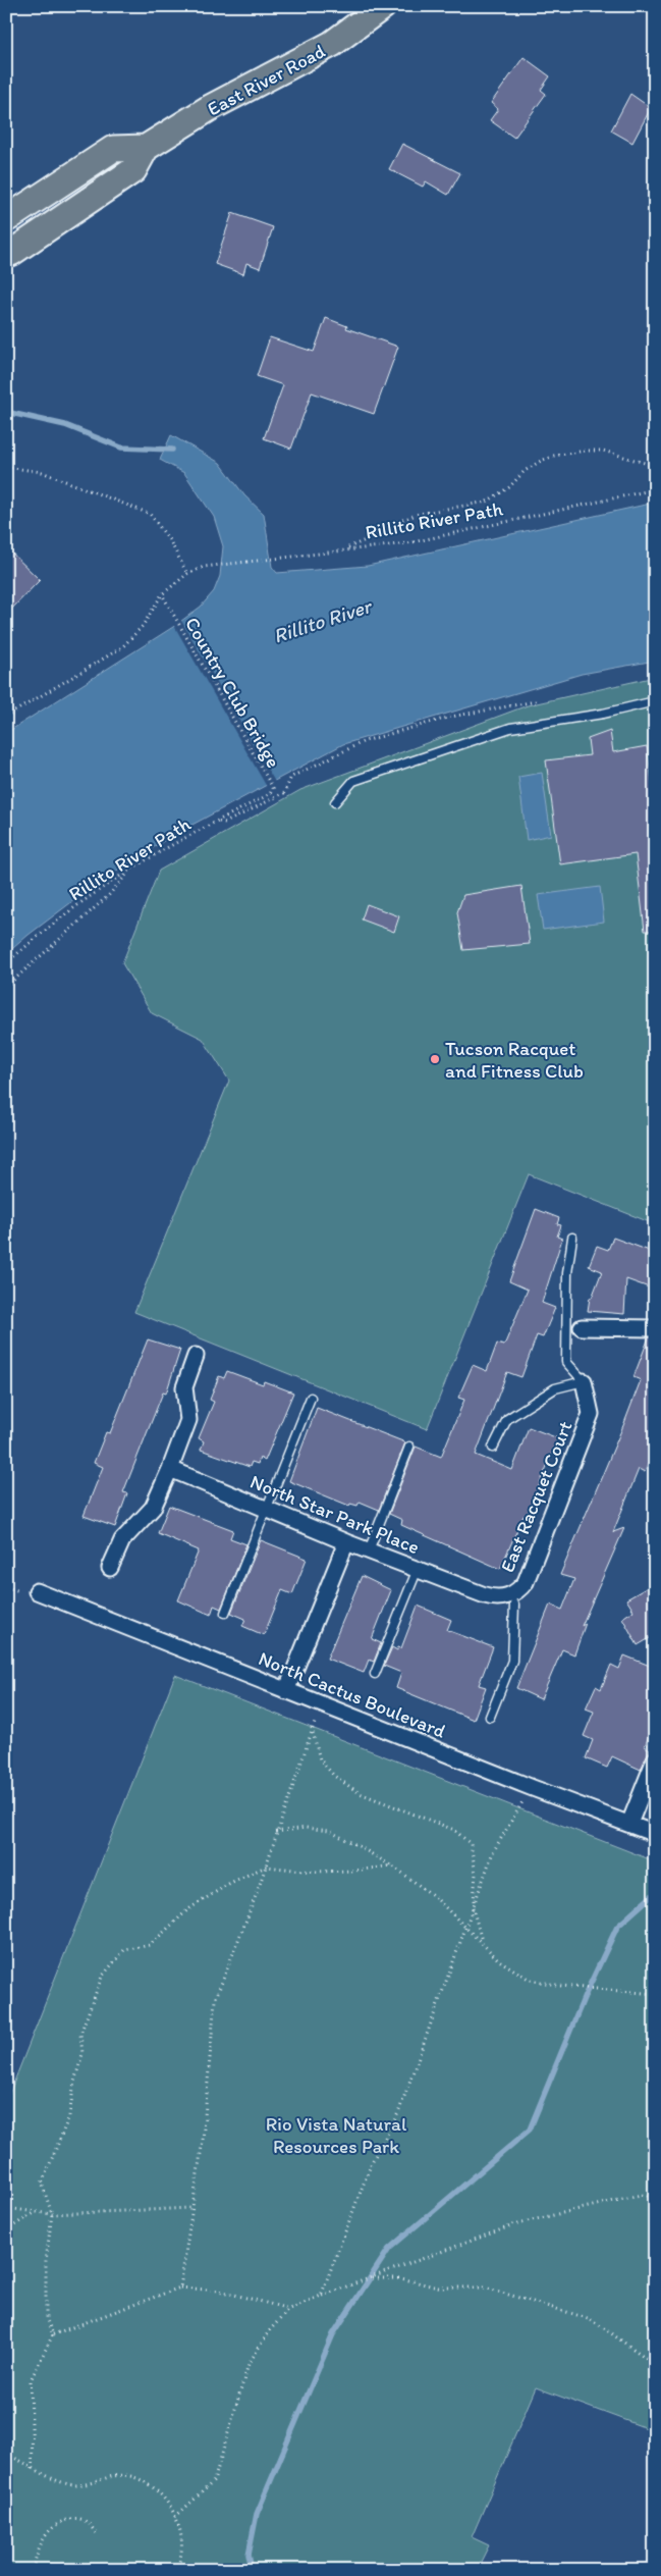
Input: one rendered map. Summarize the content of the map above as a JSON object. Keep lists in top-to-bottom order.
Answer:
{
  "streets": {
    "main road": ["East River Road"],
    "street": ["East Racquet Court", "North Star Park Place", "North Cactus Boulevard"],
    "path": ["Rillito River Path", "Country Club Bridge"]
  },
  "crossings": [
    ["Rillito River Path", "Country Club Bridge"],
    ["East Racquet Court", "North Star Park Place"]
  ],
  "water": ["Rillito River"],
  "parks": ["Rio Vista Natural Resources Park"],
  "places": ["Tucson Racquet and Fitness Club"]
}
